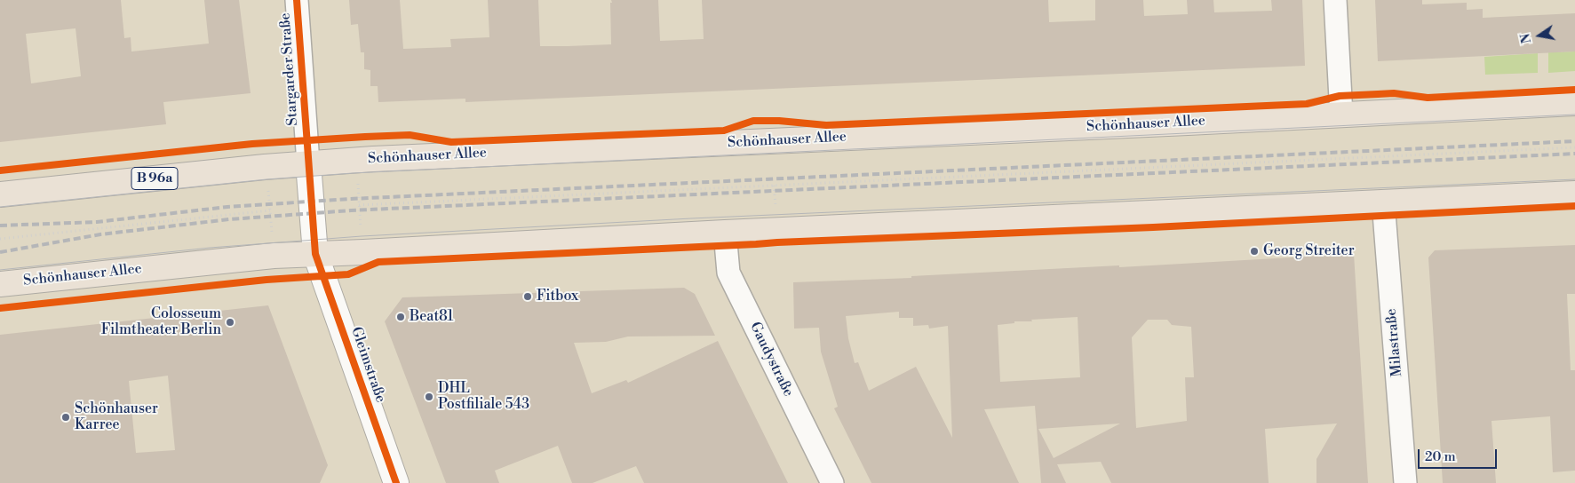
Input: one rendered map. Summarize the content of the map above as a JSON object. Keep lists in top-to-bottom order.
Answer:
{
  "streets": {
    "main road": ["Schönhauser Allee", "B 96a"],
    "street": [
      "Stargarder Straße",
      "Milastraße",
      "Gaudystraße",
      "Gleimstraße"
    ]
  },
  "crossings": [
    ["Stargarder Straße", "Schönhauser Allee"],
    ["Stargarder Straße", "Gleimstraße"],
    ["Schönhauser Allee", "Milastraße"],
    ["Schönhauser Allee", "Gaudystraße"],
    ["Schönhauser Allee", "Gleimstraße"]
  ],
  "places": [
    "Georg Streiter",
    "Fitbox",
    "Beat81",
    "Colosseum Filmtheater Berlin",
    "DHL Postfiliale 543",
    "Schönhauser Karree"
  ],
  "scale_bar": "20 m",
  "north": "left"
}
